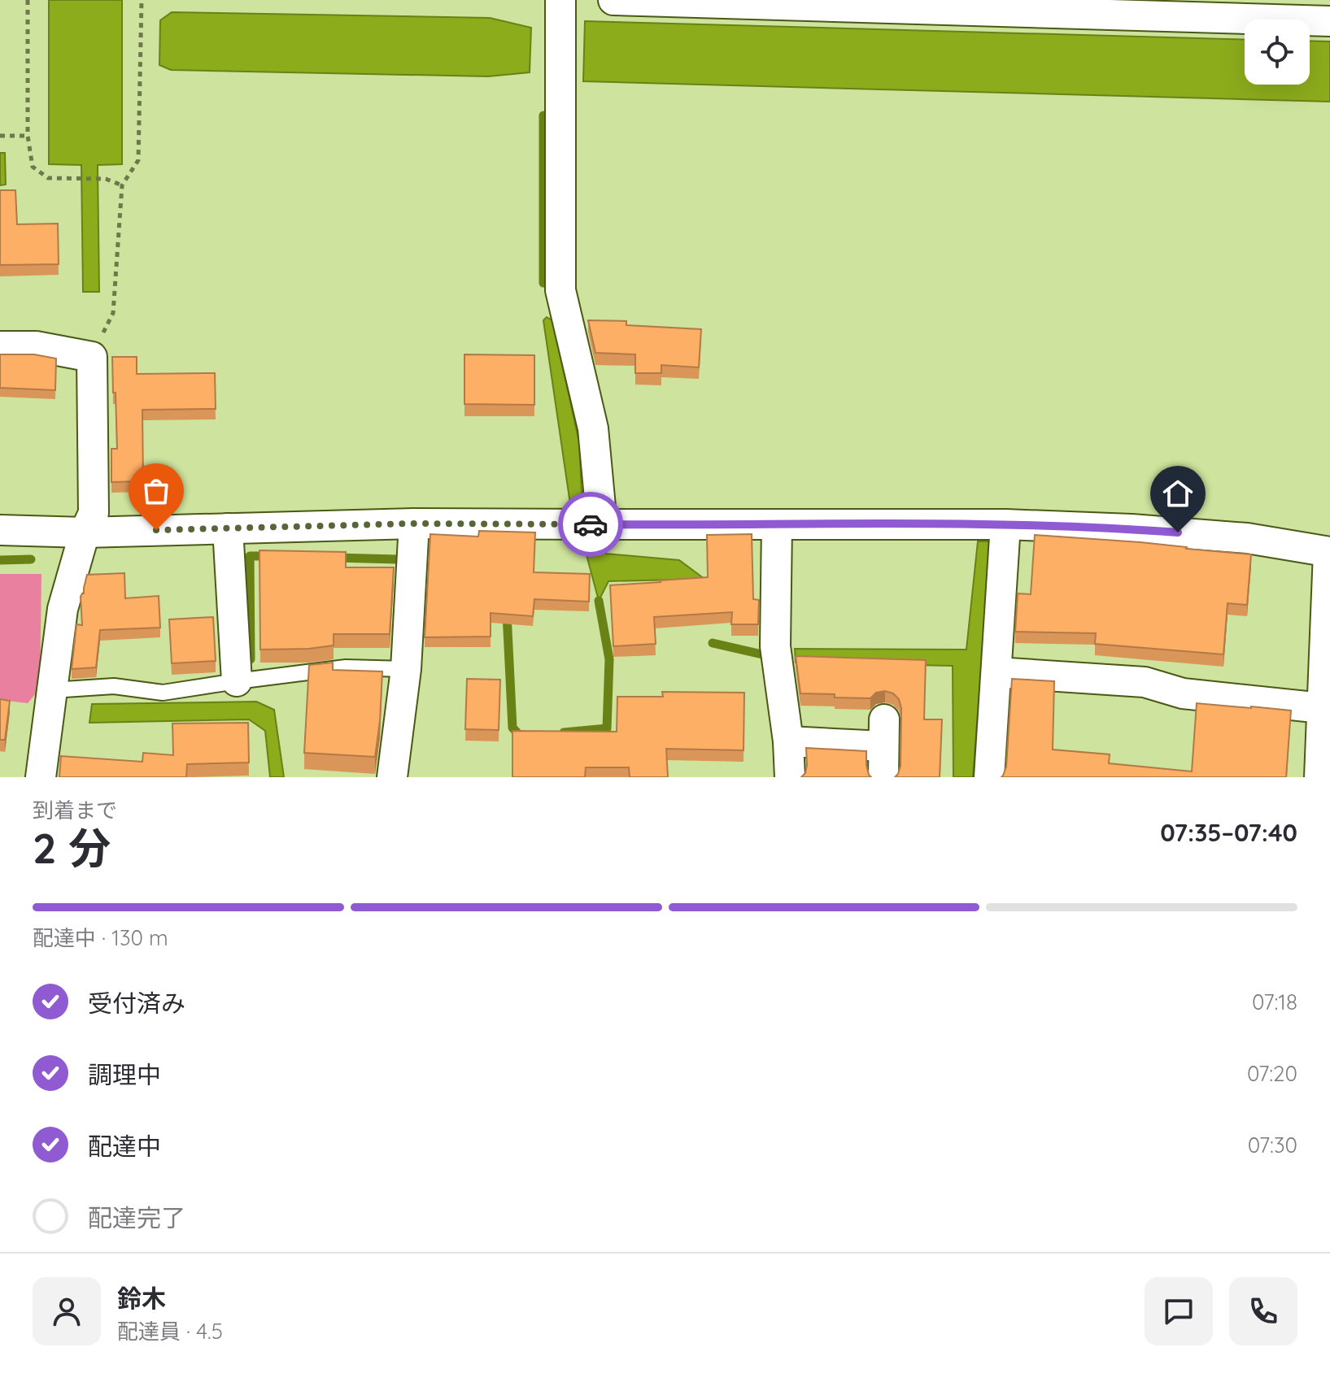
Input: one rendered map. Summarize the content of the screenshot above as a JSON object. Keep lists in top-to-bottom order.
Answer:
{
  "page": {
    "heading": ["2 分", "到着まで", "07:35–07:40"],
    "panel": ["鈴木", "配達員 · 4.5"],
    "bar": "配達中 · 130 m",
    "list": [
      ["受付済み", "07:18"],
      ["調理中", "07:20"],
      ["配達中", "07:30"],
      "配達完了"
    ]
  }
}
